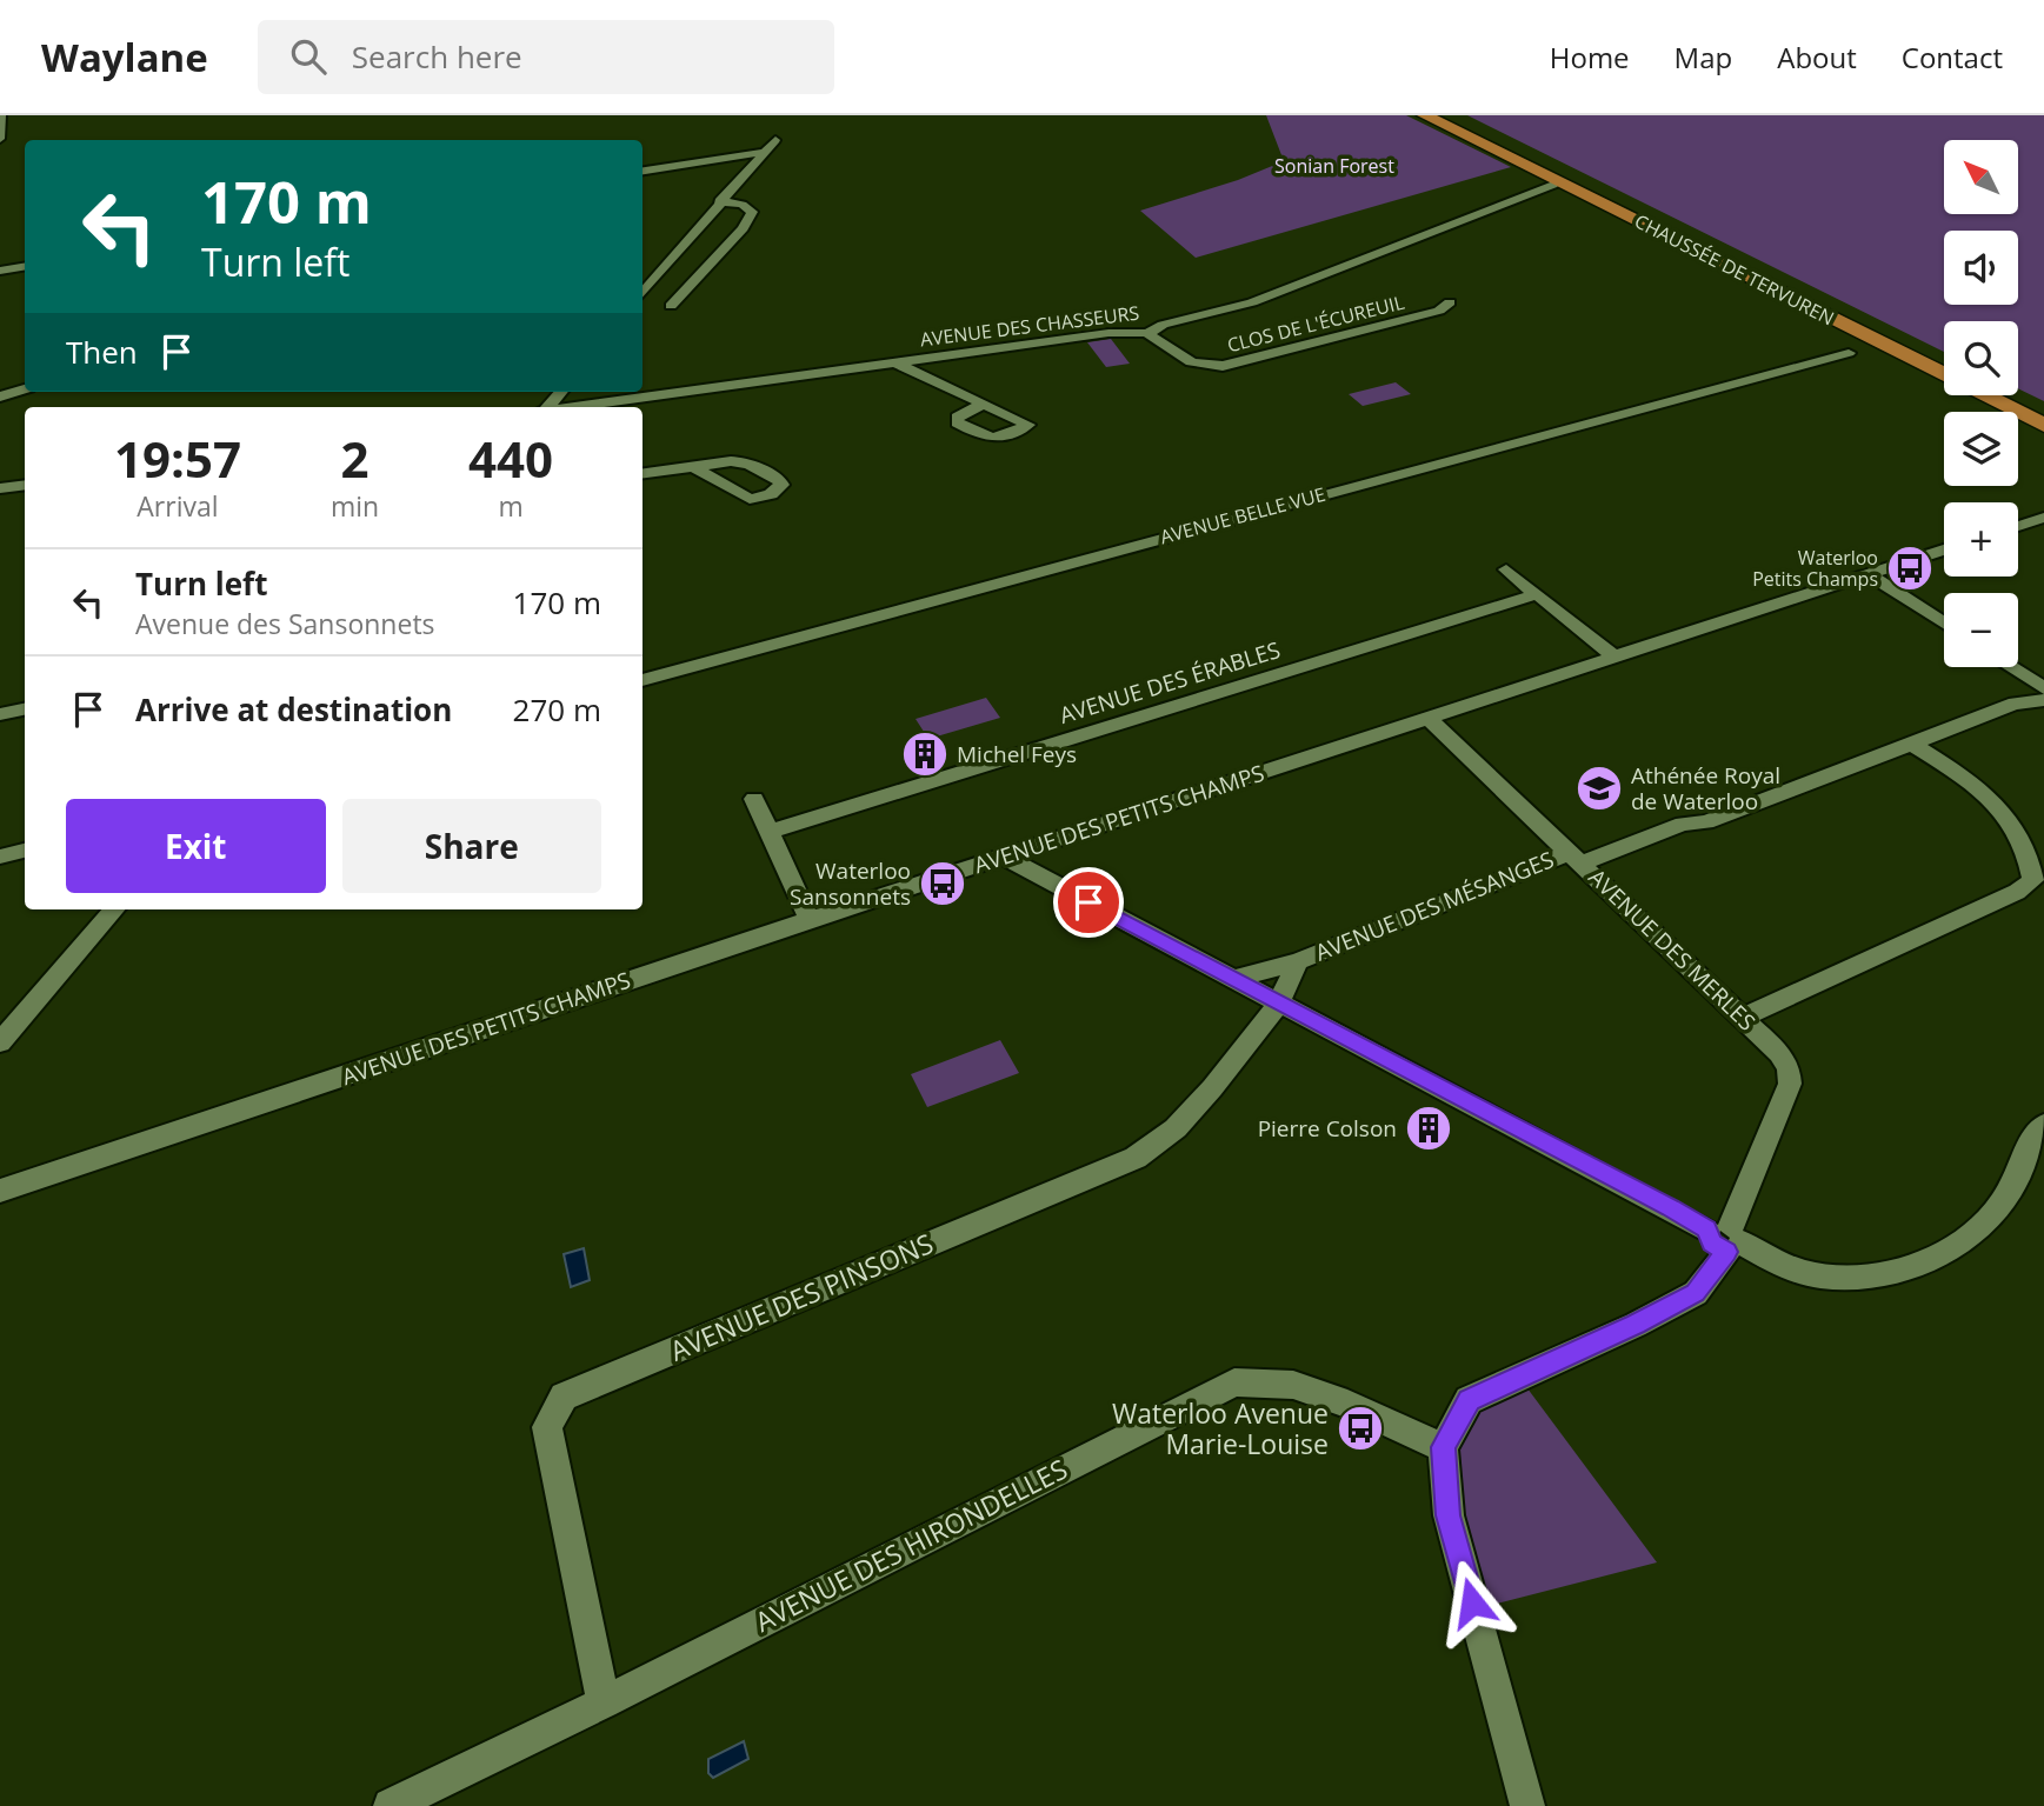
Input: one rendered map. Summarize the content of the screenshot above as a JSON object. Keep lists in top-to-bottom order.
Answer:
{
  "streets": {
    "highway": ["CHAUSSÉE DE TERVUREN"],
    "street": [
      "CLOS DE L'ÉCUREUIL",
      "AVENUE DES CHASSEURS",
      "AVENUE BELLE VUE",
      "AVENUE DES ÉRABLES",
      "AVENUE DES PETITS CHAMPS",
      "AVENUE DES MÉSANGES",
      "AVENUE DES MERLES",
      "AVENUE DES PINSONS",
      "AVENUE DES HIRONDELLES"
    ]
  },
  "crossings": [
    ["CLOS DE L'ÉCUREUIL", "AVENUE DES CHASSEURS"],
    ["AVENUE DES PETITS CHAMPS", "AVENUE DES MERLES"],
    ["AVENUE DES MÉSANGES", "AVENUE DES MERLES"],
    ["AVENUE DES MÉSANGES", "AVENUE DES PINSONS"],
    ["AVENUE DES MERLES", "AVENUE DES HIRONDELLES"],
    ["AVENUE DES PINSONS", "AVENUE DES HIRONDELLES"]
  ],
  "parks": ["Sonian Forest"],
  "places": {
    "bus stop": ["Waterloo Petits Champs", "Waterloo Sansonnets", "Waterloo Avenue Marie-Louise"],
    "building": ["Michel Feys", "Pierre Colson"],
    "school or university": ["Athénée Royal de Waterloo"]
  },
  "north": "top left",
  "page": {
    "header": "Waylane",
    "search": "Search here",
    "nav": [
      "Home",
      "Map",
      "About",
      "Contact"
    ],
    "map_buttons": ["+", "−"],
    "turn": ["170 m", "Turn left"],
    "then": "Then",
    "eta": [
      "19:57",
      "Arrival",
      "2",
      "min",
      "440",
      "m"
    ],
    "list": [
      {
        "name": "Turn left",
        "note": "Avenue des Sansonnets",
        "value": "170 m"
      },
      {
        "name": "Arrive at destination",
        "value": "270 m"
      }
    ],
    "buttons": ["Exit", "Share"]
  }
}
